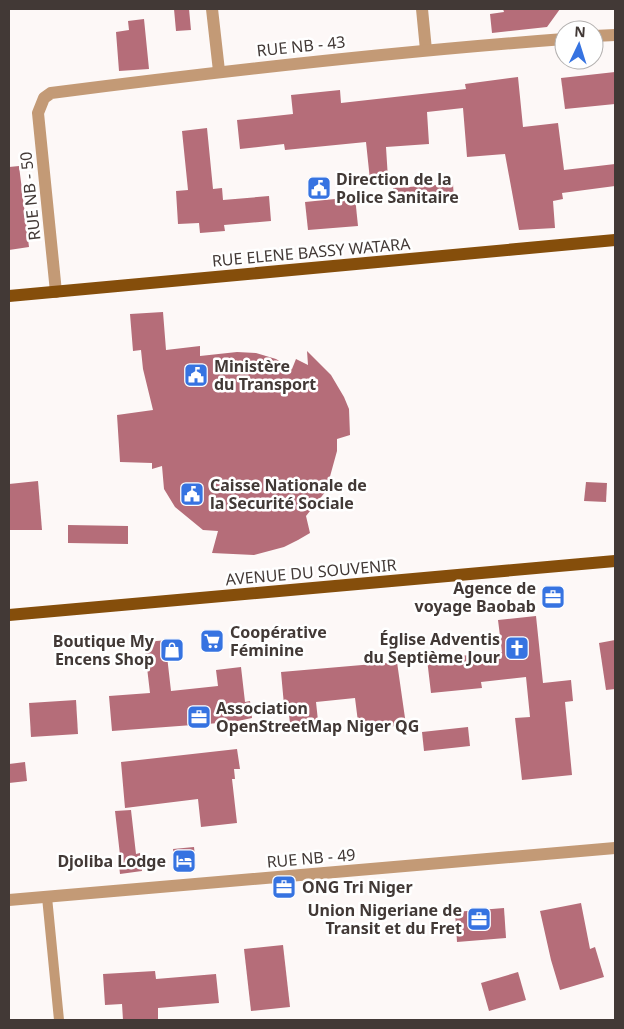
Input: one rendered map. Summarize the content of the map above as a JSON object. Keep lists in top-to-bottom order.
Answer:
{
  "streets": {
    "main road": ["RUE ELENE BASSY WATARA", "AVENUE DU SOUVENIR"],
    "street": ["RUE NB - 43", "RUE NB - 50", "RUE NB - 49"]
  },
  "crossings": [
    ["RUE NB - 43", "RUE NB - 50"],
    ["RUE NB - 50", "RUE ELENE BASSY WATARA"]
  ],
  "places": {
    "public building": ["Direction de la Police Sanitaire", "Ministère du Transport", "Caisse Nationale de la Securité Sociale"],
    "office": [
      "Agence de voyage Baobab",
      "Association OpenStreetMap Niger QG",
      "ONG Tri Niger",
      "Union Nigeriane de Transit et du Fret"
    ],
    "supermarket": ["Coopérative Féminine"],
    "church": ["Église Adventis du Septième Jour"],
    "shop": ["Boutique My Encens Shop"],
    "hotel": ["Djoliba Lodge"]
  },
  "north": "top"
}
